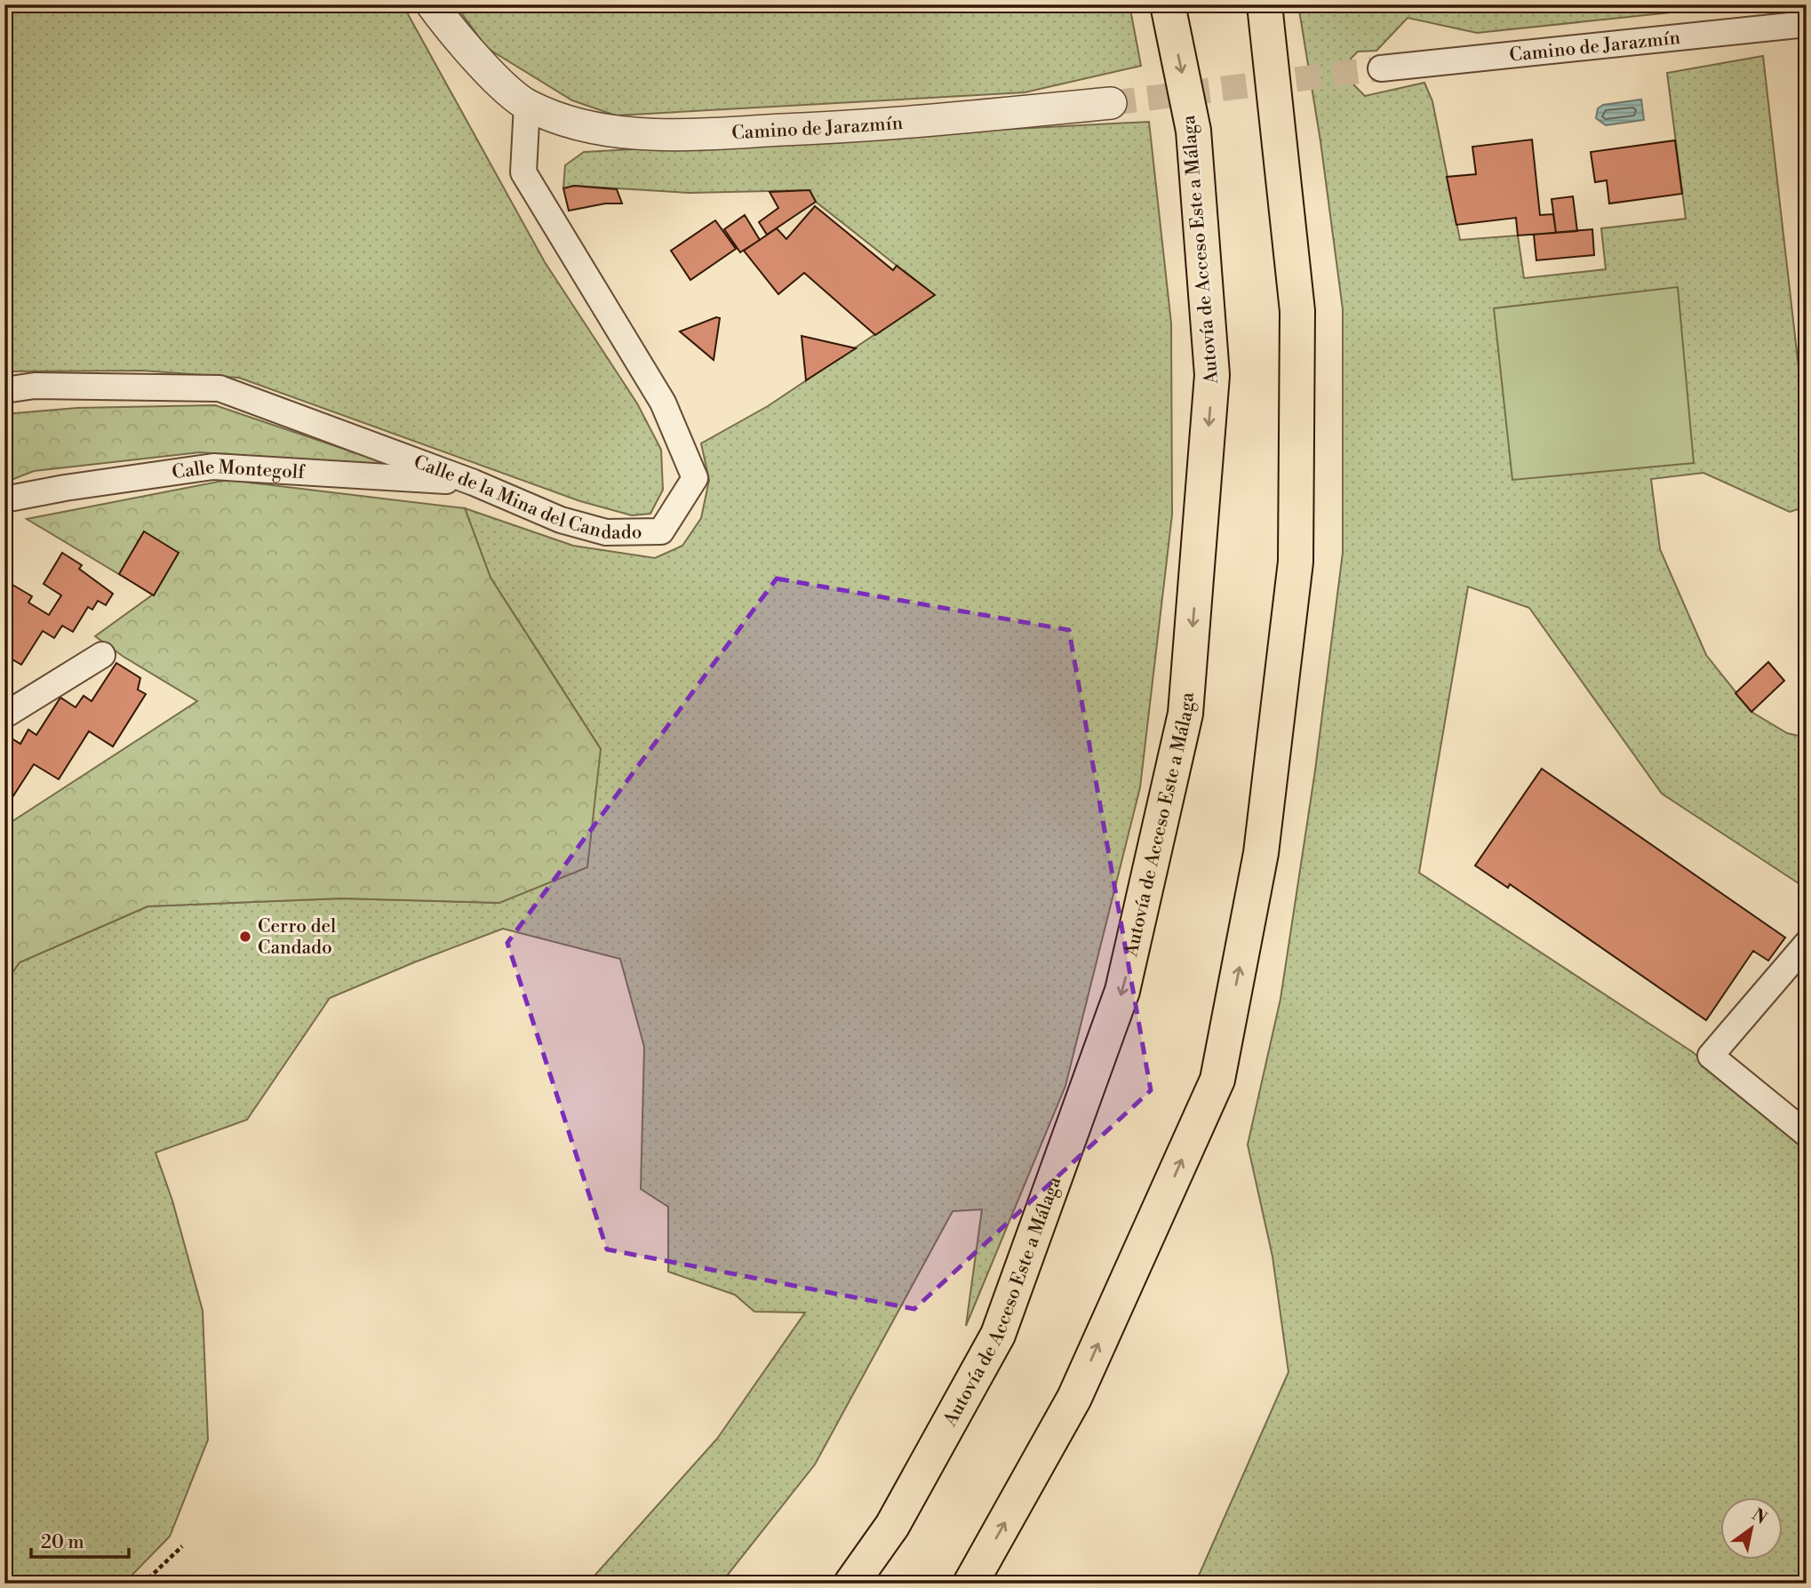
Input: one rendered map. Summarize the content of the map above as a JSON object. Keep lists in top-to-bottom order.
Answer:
{
  "streets": {
    "highway": ["Autovía de Acceso Este a Málaga"],
    "street": ["Camino de Jarazmín", "Calle Montegolf", "Calle de la Mina del Candado"]
  },
  "crossings": [
    ["Camino de Jarazmín", "Calle de la Mina del Candado"],
    ["Calle Montegolf", "Calle de la Mina del Candado"]
  ],
  "places": ["Cerro del Candado"],
  "scale_bar": "20 m",
  "north": "top right"
}
